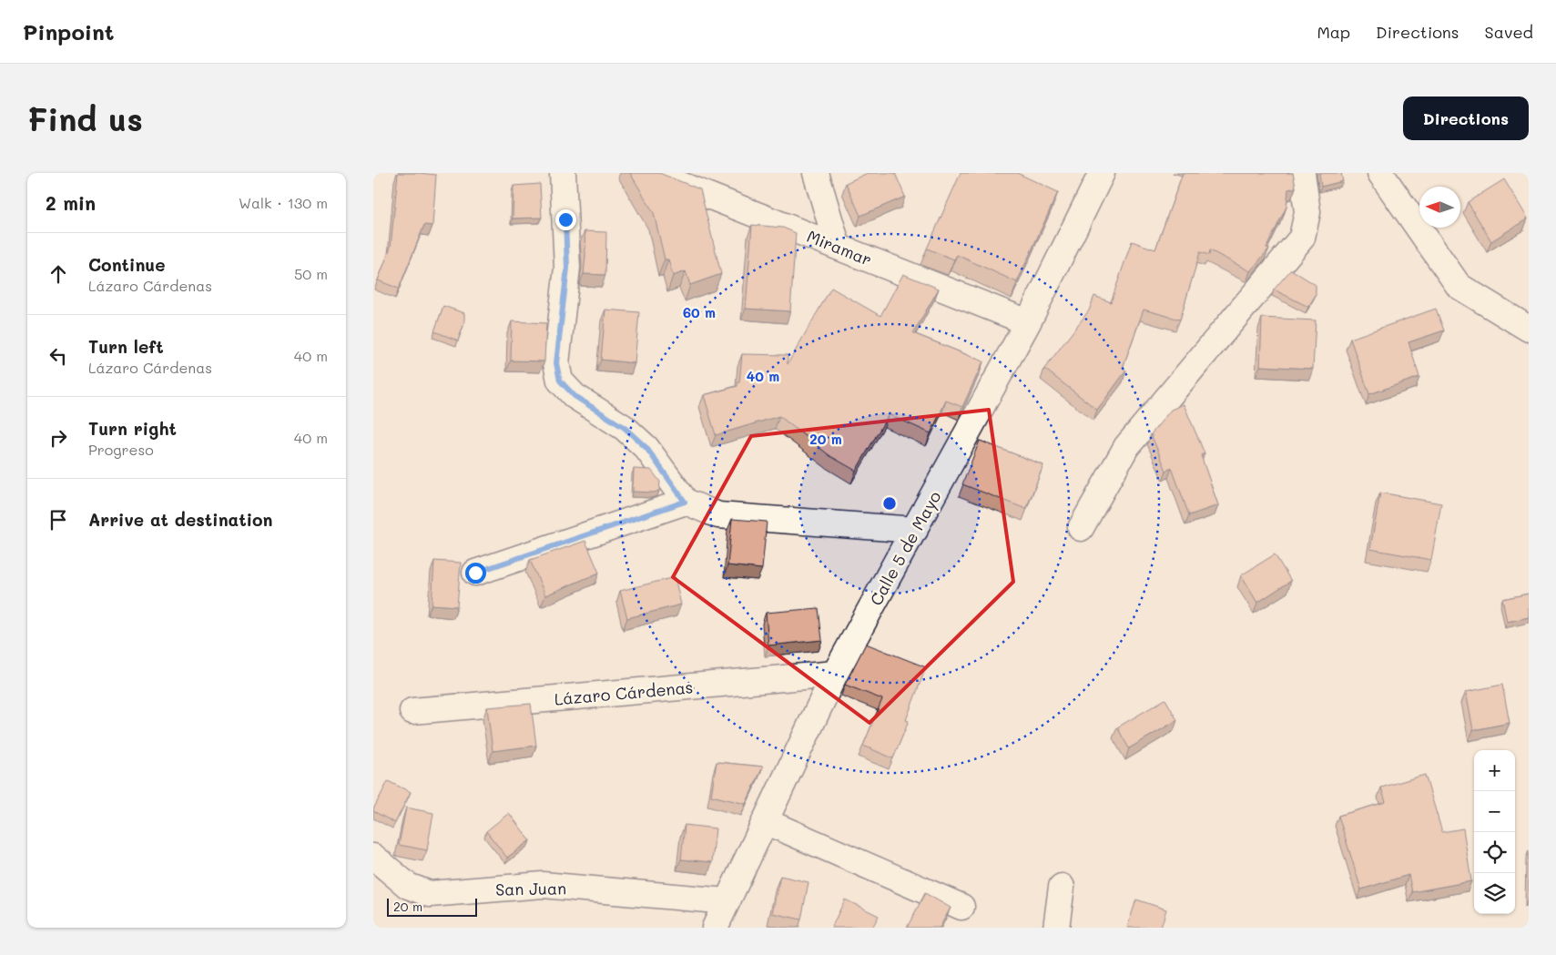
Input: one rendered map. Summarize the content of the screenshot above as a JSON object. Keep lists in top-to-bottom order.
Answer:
{
  "streets": {
    "main road": [
      "Miramar",
      "Calle 5 de Mayo",
      "Lázaro Cárdenas",
      "San Juan"
    ]
  },
  "crossings": [
    ["Miramar", "Calle 5 de Mayo"],
    ["Calle 5 de Mayo", "Lázaro Cárdenas"],
    ["Calle 5 de Mayo", "San Juan"]
  ],
  "scale_bar": "20 m",
  "north": "left",
  "page": {
    "header": "Pinpoint",
    "nav": ["Map", "Directions", "Saved"],
    "buttons": "Directions",
    "title": "Find us",
    "heading": ["2 min", "Walk · 130 m"],
    "list": [
      ["Continue", "Lázaro Cárdenas", "50 m"],
      ["Turn left", "Lázaro Cárdenas", "40 m"],
      ["Turn right", "Progreso", "40 m"],
      "Arrive at destination"
    ],
    "map_buttons": ["+", "−"],
    "scale": "20 m"
  },
  "rings": ["60 m", "40 m", "20 m"]
}
